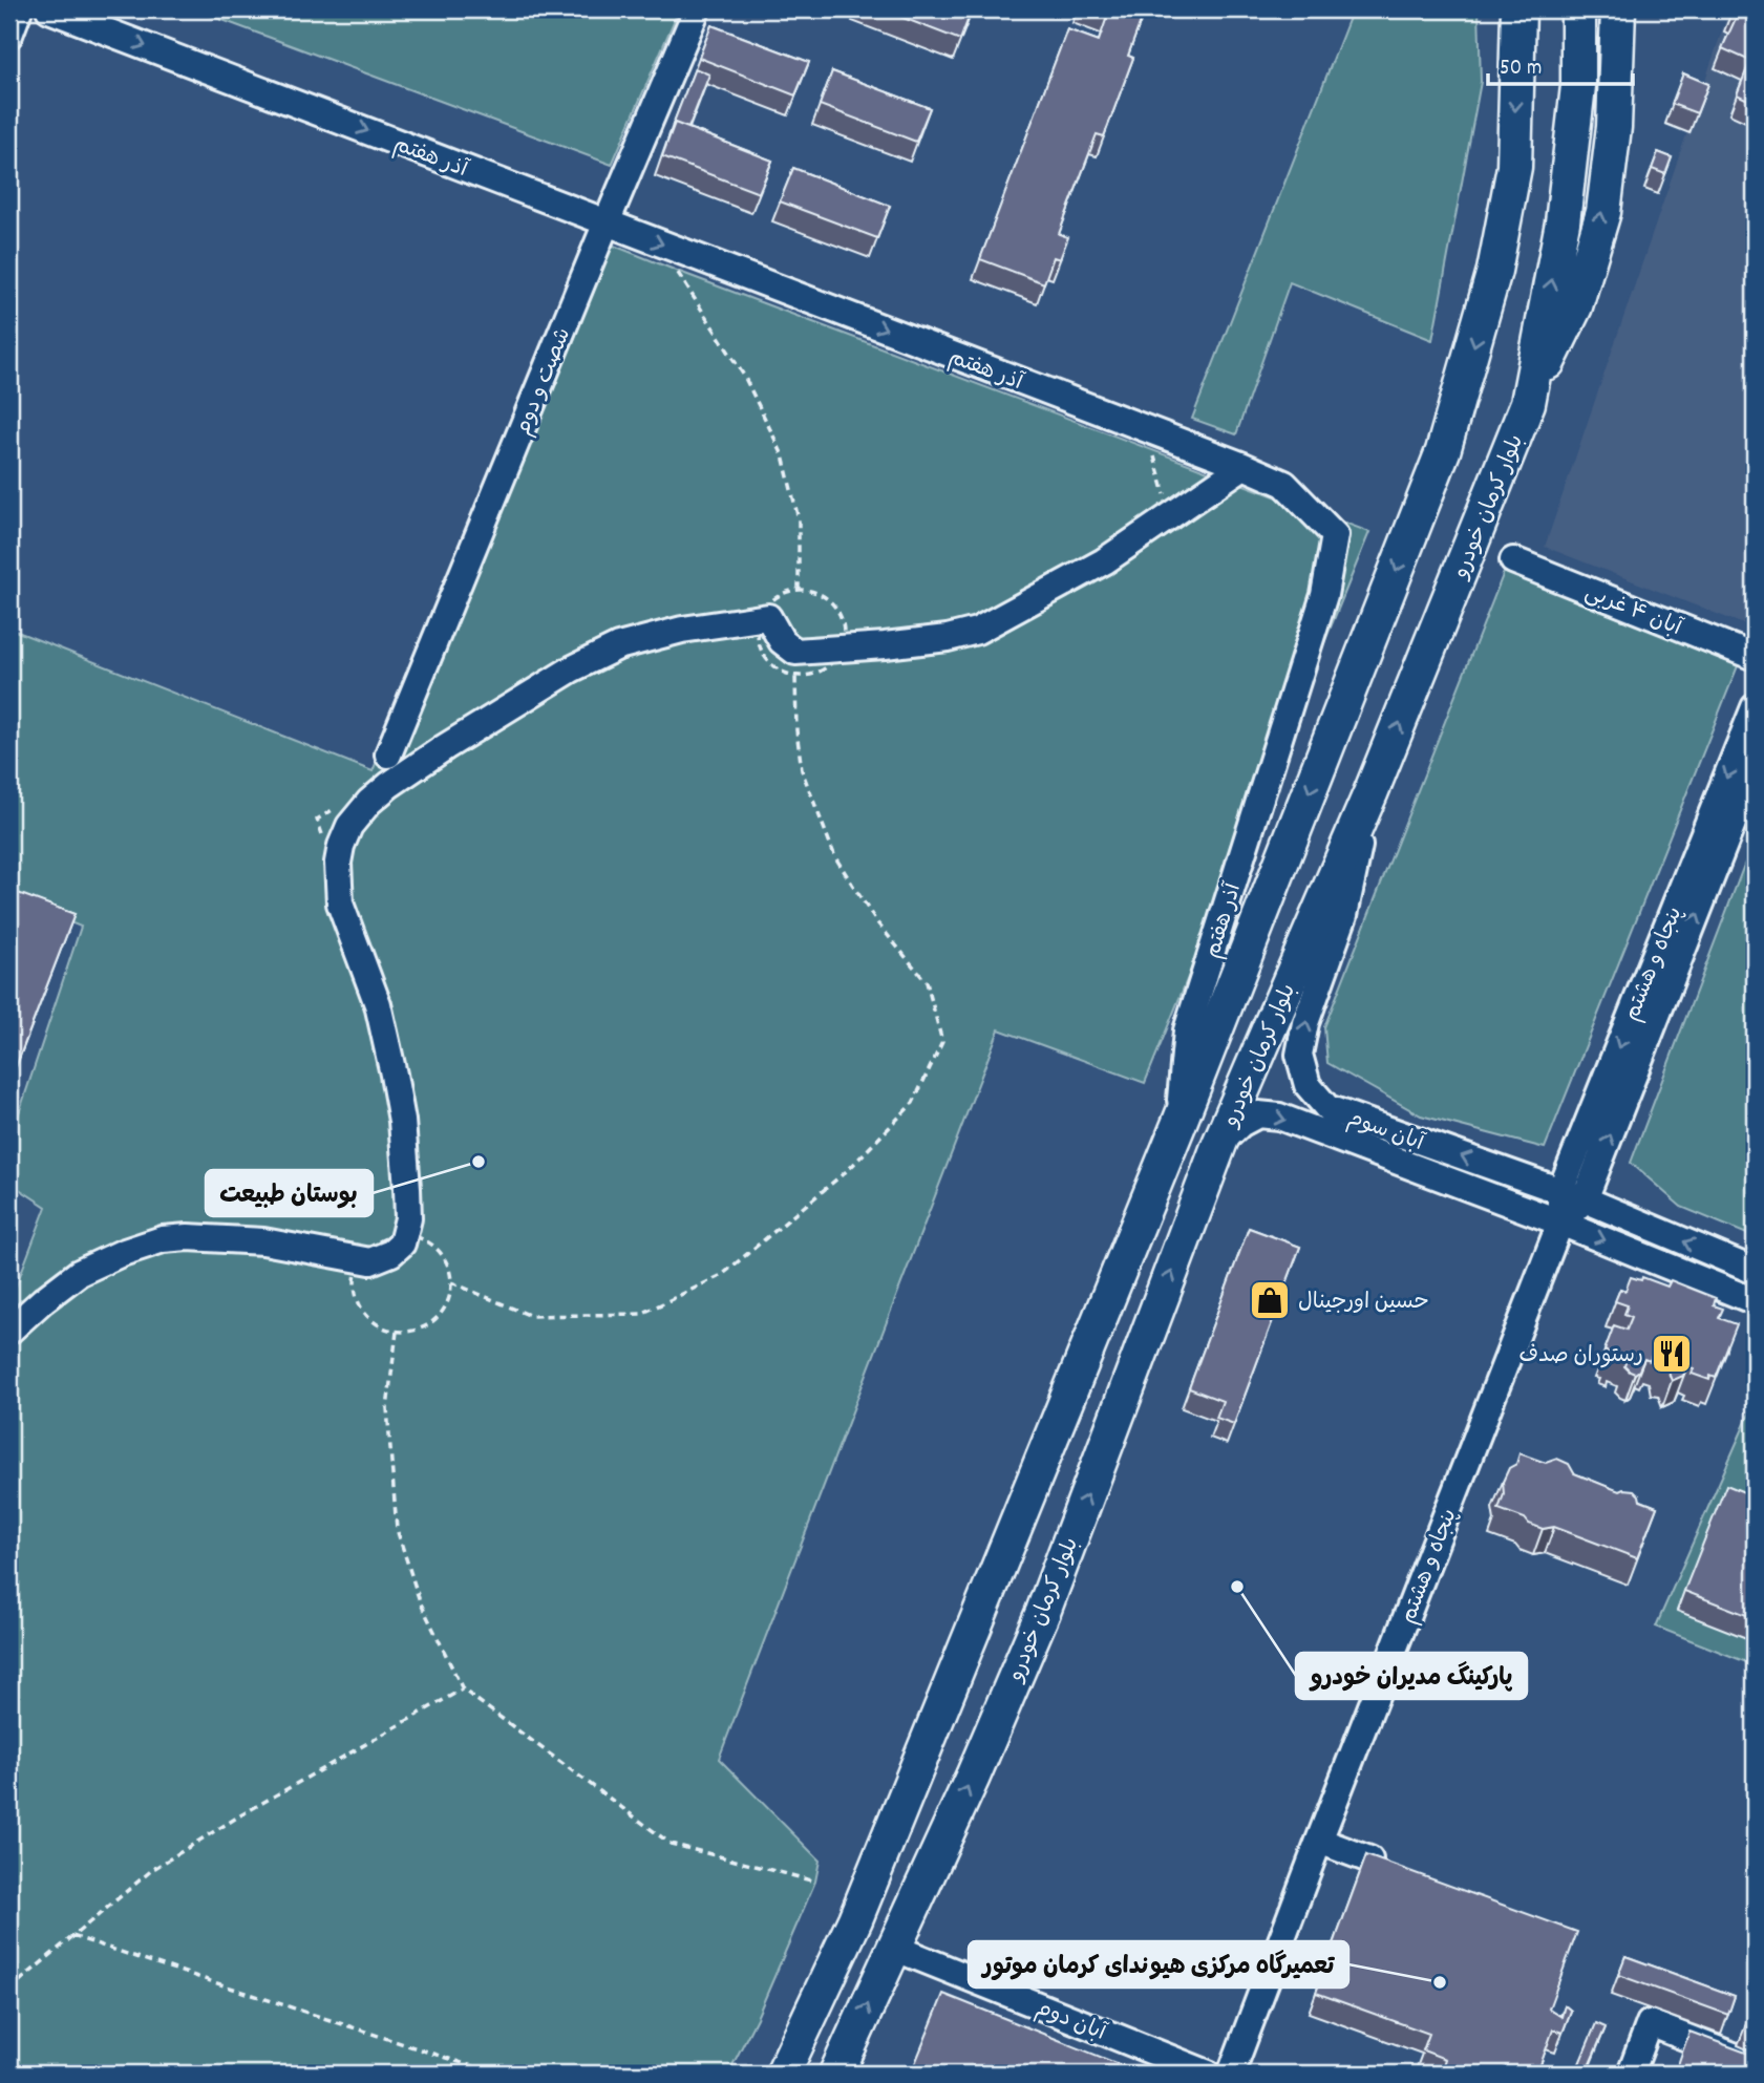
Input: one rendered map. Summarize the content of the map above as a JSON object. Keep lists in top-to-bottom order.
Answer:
{
  "streets": {
    "main road": ["بلوار کرمان خودرو"],
    "street": [
      "آذر هفتم",
      "شصت و دوم",
      "آبان ۴ غربی",
      "پنجاه و هشتم",
      "آبان سوم",
      "آبان دوم"
    ]
  },
  "crossings": [
    ["آذر هفتم", "شصت و دوم"],
    ["بلوار کرمان خودرو", "آبان سوم"],
    ["بلوار کرمان خودرو", "آبان دوم"],
    ["پنجاه و هشتم", "آبان سوم"]
  ],
  "one_way": ["آذر هفتم"],
  "places": {
    "other": ["بوستان طبیعت", "پارکینگ مدیران خودرو", "تعمیرگاه مرکزی هیوندای کرمان موتور"],
    "shop": ["حسین اورجینال"],
    "restaurant": ["رستوران صدف"]
  },
  "scale_bar": "50 m"
}
